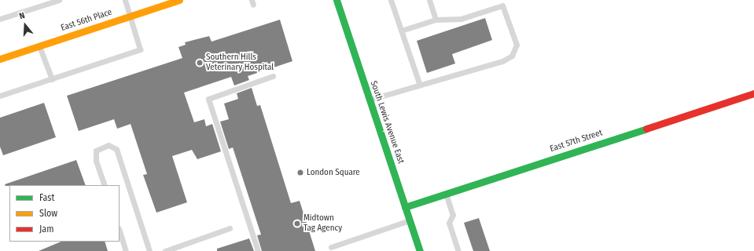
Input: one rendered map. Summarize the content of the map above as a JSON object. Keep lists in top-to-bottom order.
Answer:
{
  "streets": {
    "street": ["East 56th Place", "South Lewis Avenue East", "East 57th Street"]
  },
  "crossings": [
    ["South Lewis Avenue East", "East 57th Street"]
  ],
  "places": ["Southern Hills Veterinary Hospital", "London Square", "Midtown Tag Agency"],
  "legend": ["Fast", "Slow", "Jam"],
  "north": "top"
}
